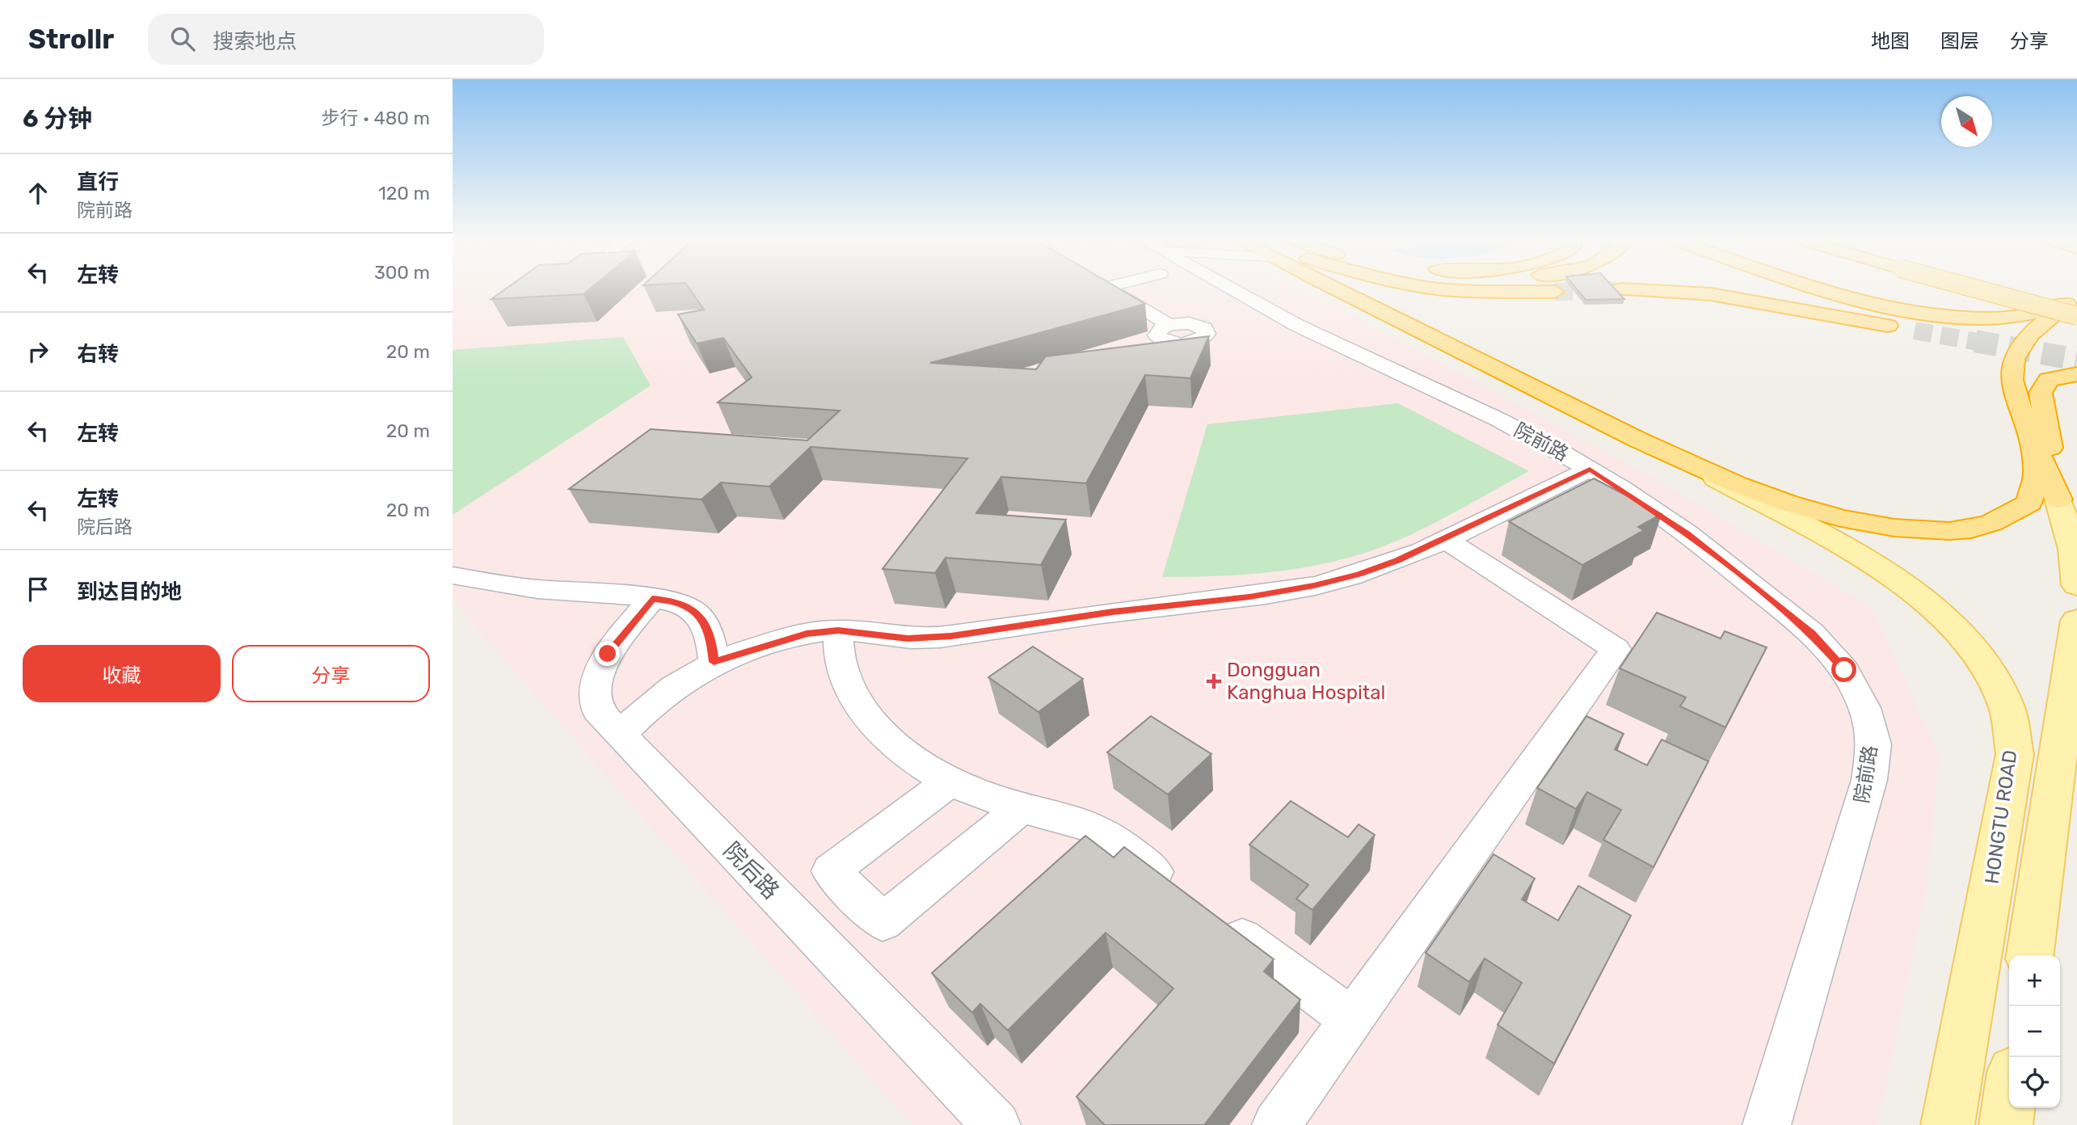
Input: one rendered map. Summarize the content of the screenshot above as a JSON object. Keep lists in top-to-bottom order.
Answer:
{
  "streets": {
    "main road": ["HONGTU ROAD"],
    "lane": ["院前路", "院后路"]
  },
  "places": {
    "health": ["Dongguan Kanghua Hospital"]
  },
  "north": "bottom right",
  "page": {
    "header": "Strollr",
    "search": "搜索地点",
    "nav": ["地图", "图层", "分享"],
    "heading": ["6 分钟", "步行 · 480 m"],
    "list": [
      ["直行", "院前路", "120 m"],
      ["左转", "300 m"],
      ["右转", "20 m"],
      ["左转", "20 m"],
      ["左转", "院后路", "20 m"],
      "到达目的地"
    ],
    "buttons": ["收藏", "分享"],
    "map_buttons": ["+", "−"]
  }
}
